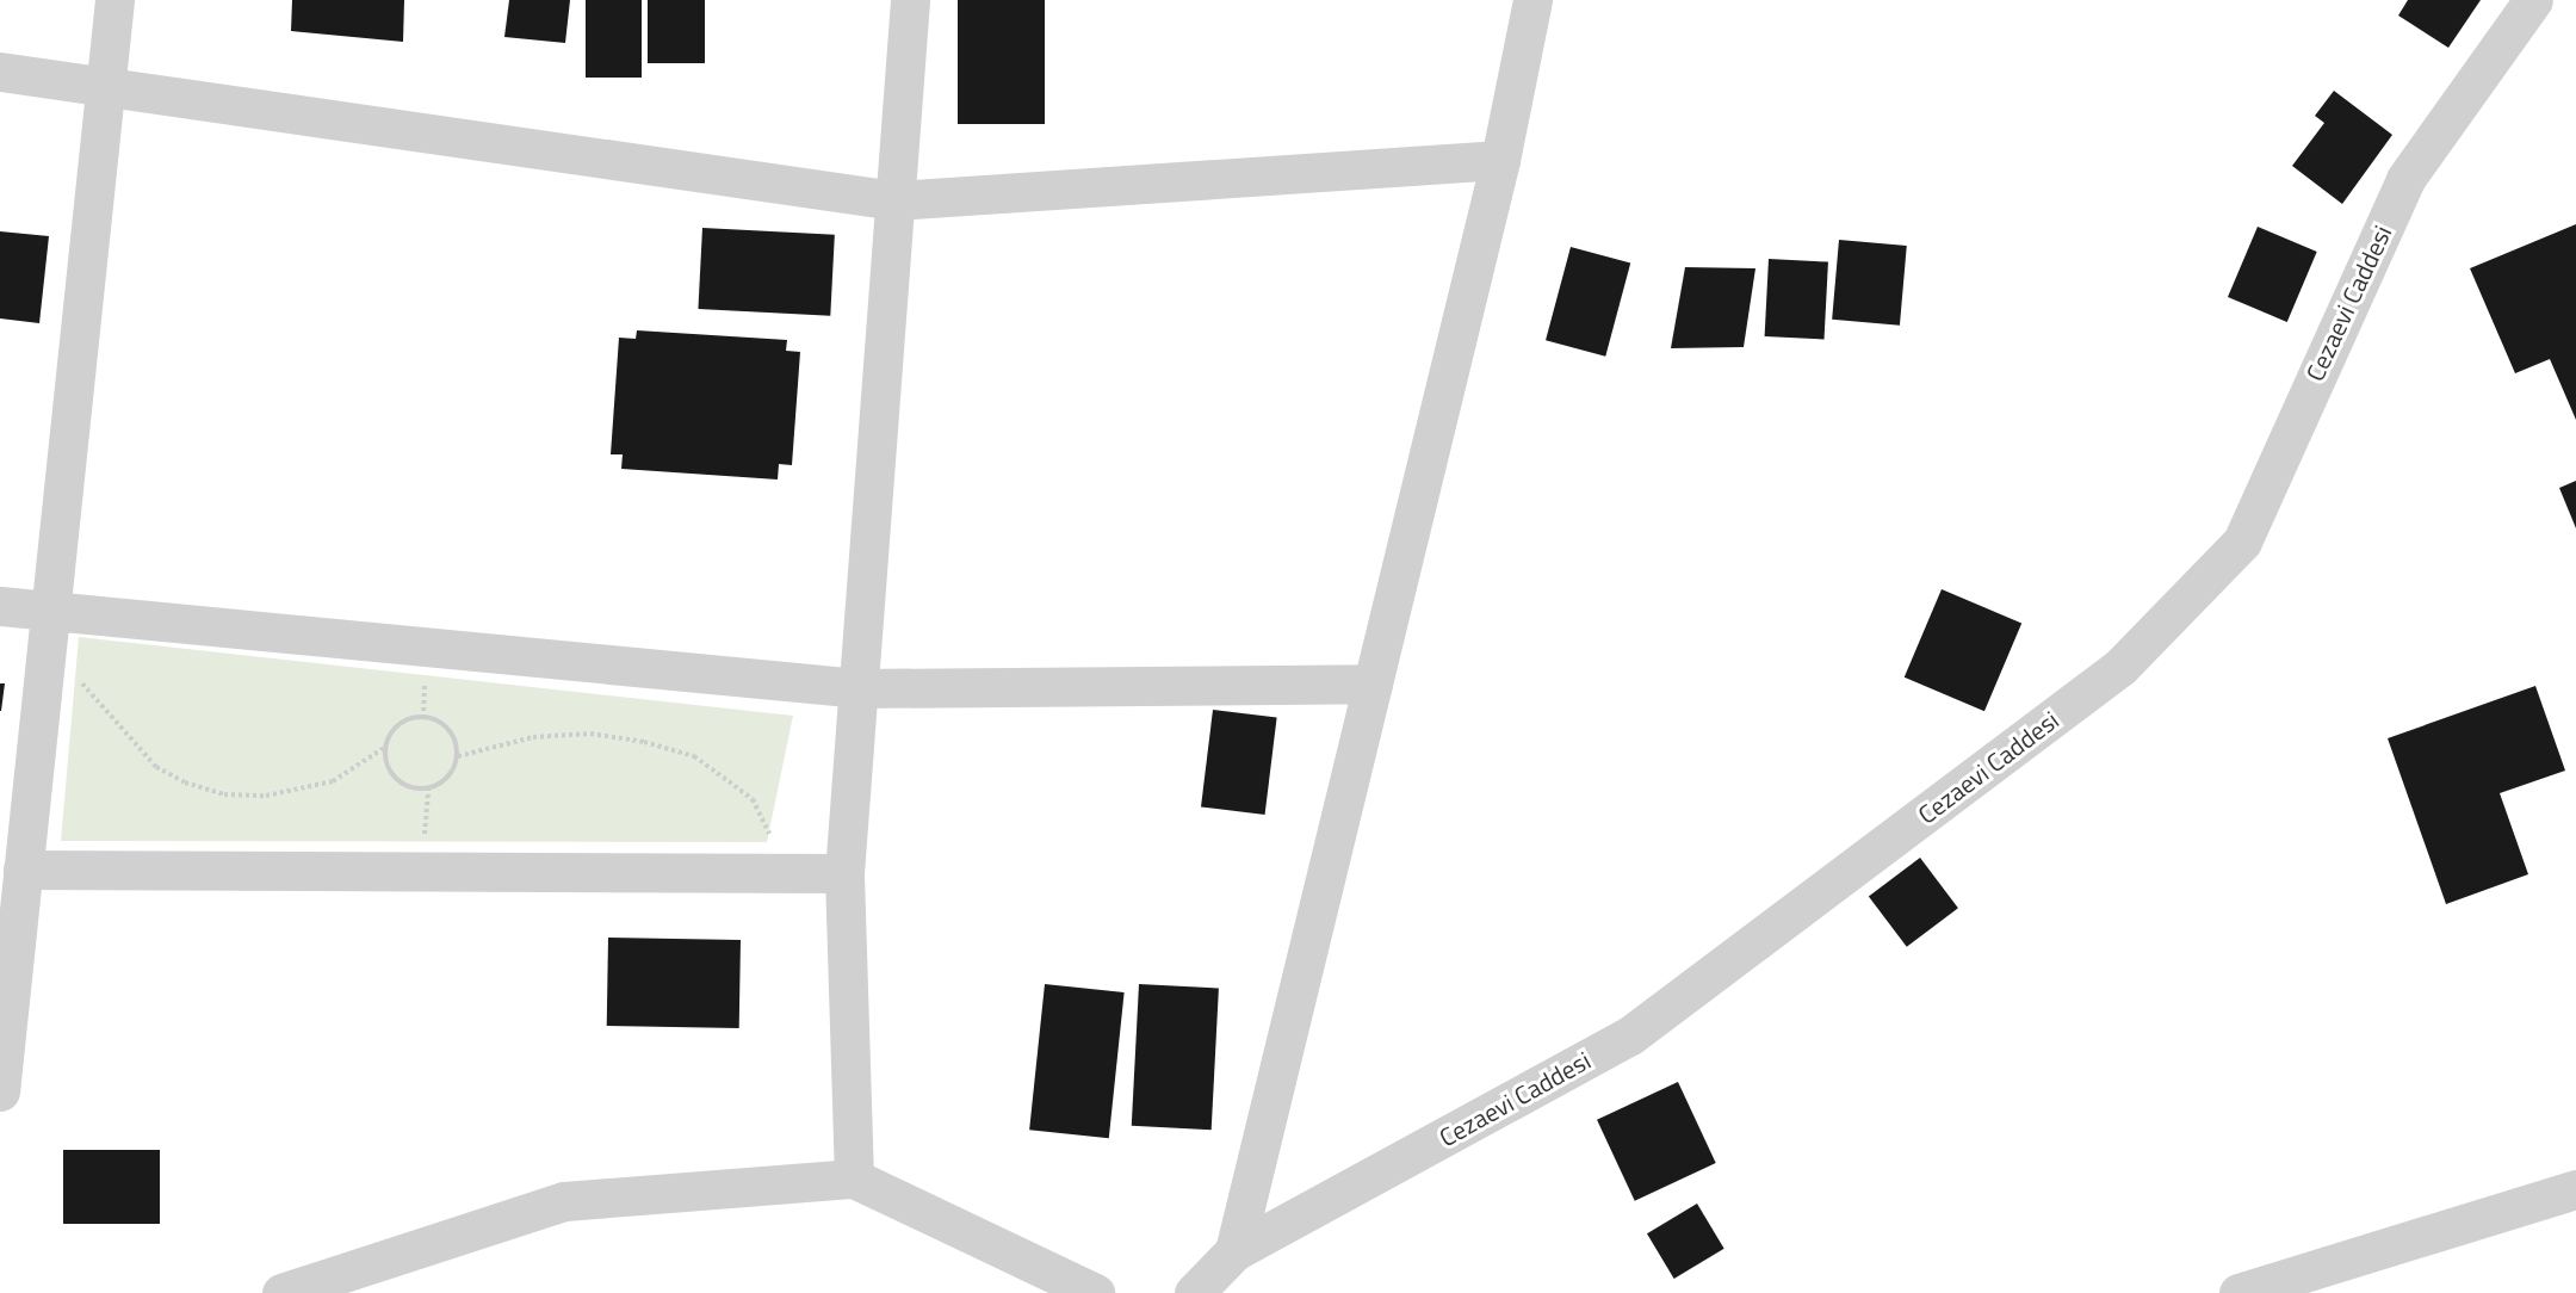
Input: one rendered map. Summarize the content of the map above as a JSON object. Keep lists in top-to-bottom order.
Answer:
{
  "streets": {
    "street": ["Cezaevi Caddesi"]
  }
}
